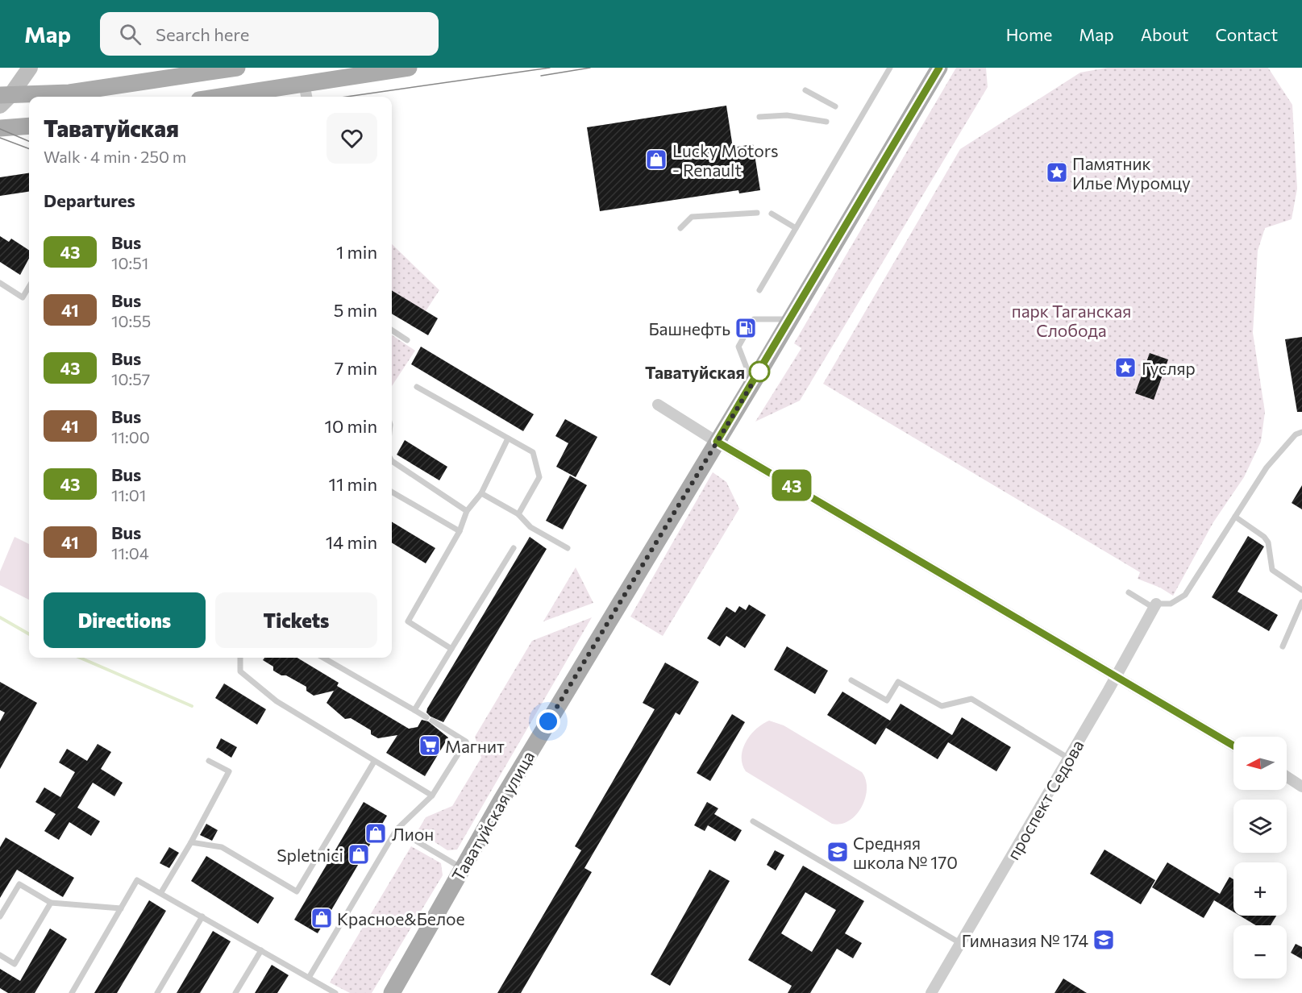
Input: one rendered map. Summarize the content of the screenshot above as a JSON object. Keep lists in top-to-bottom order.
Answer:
{
  "streets": {
    "main road": ["Таватуйская улица"],
    "street": ["проспект Седова"]
  },
  "parks": ["парк Таганская Слобода"],
  "places": {
    "shop": [
      "Lucky Motors - Renault",
      "Лион",
      "Spletnici",
      "Красное&Белое"
    ],
    "place": ["Памятник Илье Муромцу", "Гусляр"],
    "fuel station": ["Башнефть"],
    "other": ["Таватуйская"],
    "supermarket": ["Магнит"],
    "school or university": ["Средняя школа № 170", "Гимназия № 174"]
  },
  "lines": ["bus line 43"],
  "north": "left",
  "page": {
    "header": "Map",
    "search": "Search here",
    "nav": [
      "Home",
      "Map",
      "About",
      "Contact"
    ],
    "on_map": "43",
    "heading": [
      ["Таватуйская", "Walk · 4 min · 250 m"],
      "Departures"
    ],
    "list": [
      {
        "mark": "43",
        "name": "Bus",
        "note": "10:51",
        "value": "1 min"
      },
      {
        "mark": "41",
        "name": "Bus",
        "note": "10:55",
        "value": "5 min"
      },
      {
        "mark": "43",
        "name": "Bus",
        "note": "10:57",
        "value": "7 min"
      },
      {
        "mark": "41",
        "name": "Bus",
        "note": "11:00",
        "value": "10 min"
      },
      {
        "mark": "43",
        "name": "Bus",
        "note": "11:01",
        "value": "11 min"
      },
      {
        "mark": "41",
        "name": "Bus",
        "note": "11:04",
        "value": "14 min"
      }
    ],
    "buttons": ["Directions", "Tickets"],
    "map_buttons": ["+", "−"]
  }
}
